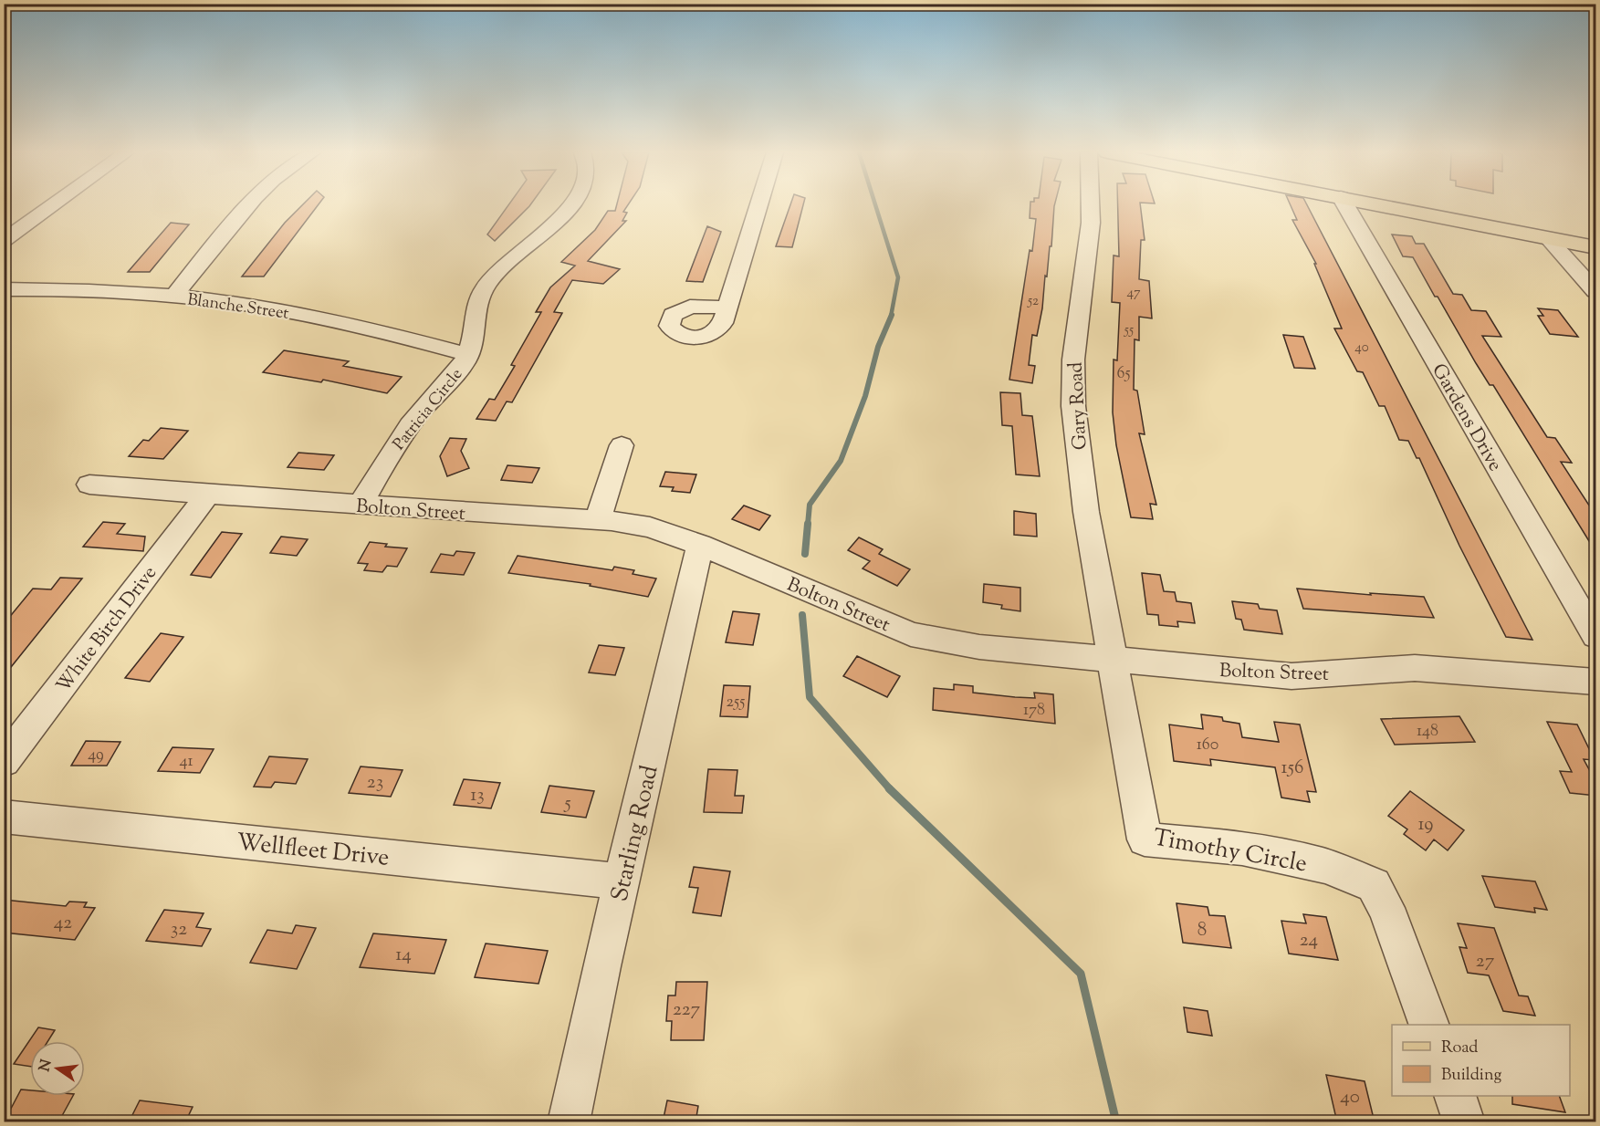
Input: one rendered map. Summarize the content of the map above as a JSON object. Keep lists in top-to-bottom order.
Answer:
{
  "streets": {
    "street": [
      "Blanche Street",
      "Gary Road",
      "Patricia Circle",
      "Gardens Drive",
      "Bolton Street",
      "White Birch Drive",
      "Starling Road",
      "Wellfleet Drive",
      "Timothy Circle"
    ]
  },
  "crossings": [
    ["Blanche Street", "Patricia Circle"],
    ["Gary Road", "Bolton Street"],
    ["Gary Road", "Timothy Circle"],
    ["Patricia Circle", "Bolton Street"],
    ["Bolton Street", "White Birch Drive"],
    ["Bolton Street", "Starling Road"],
    ["Bolton Street", "Timothy Circle"],
    ["Starling Road", "Wellfleet Drive"]
  ],
  "house_numbers": [
    "47",
    "52",
    "55",
    "40",
    "65",
    "255",
    "178",
    "148",
    "160",
    "49",
    "41",
    "156",
    "23",
    "13",
    "5",
    "19",
    "42",
    "32",
    "8",
    "24",
    "14",
    "27",
    "227",
    "40"
  ],
  "legend": ["Road", "Building"],
  "north": "left"
}
